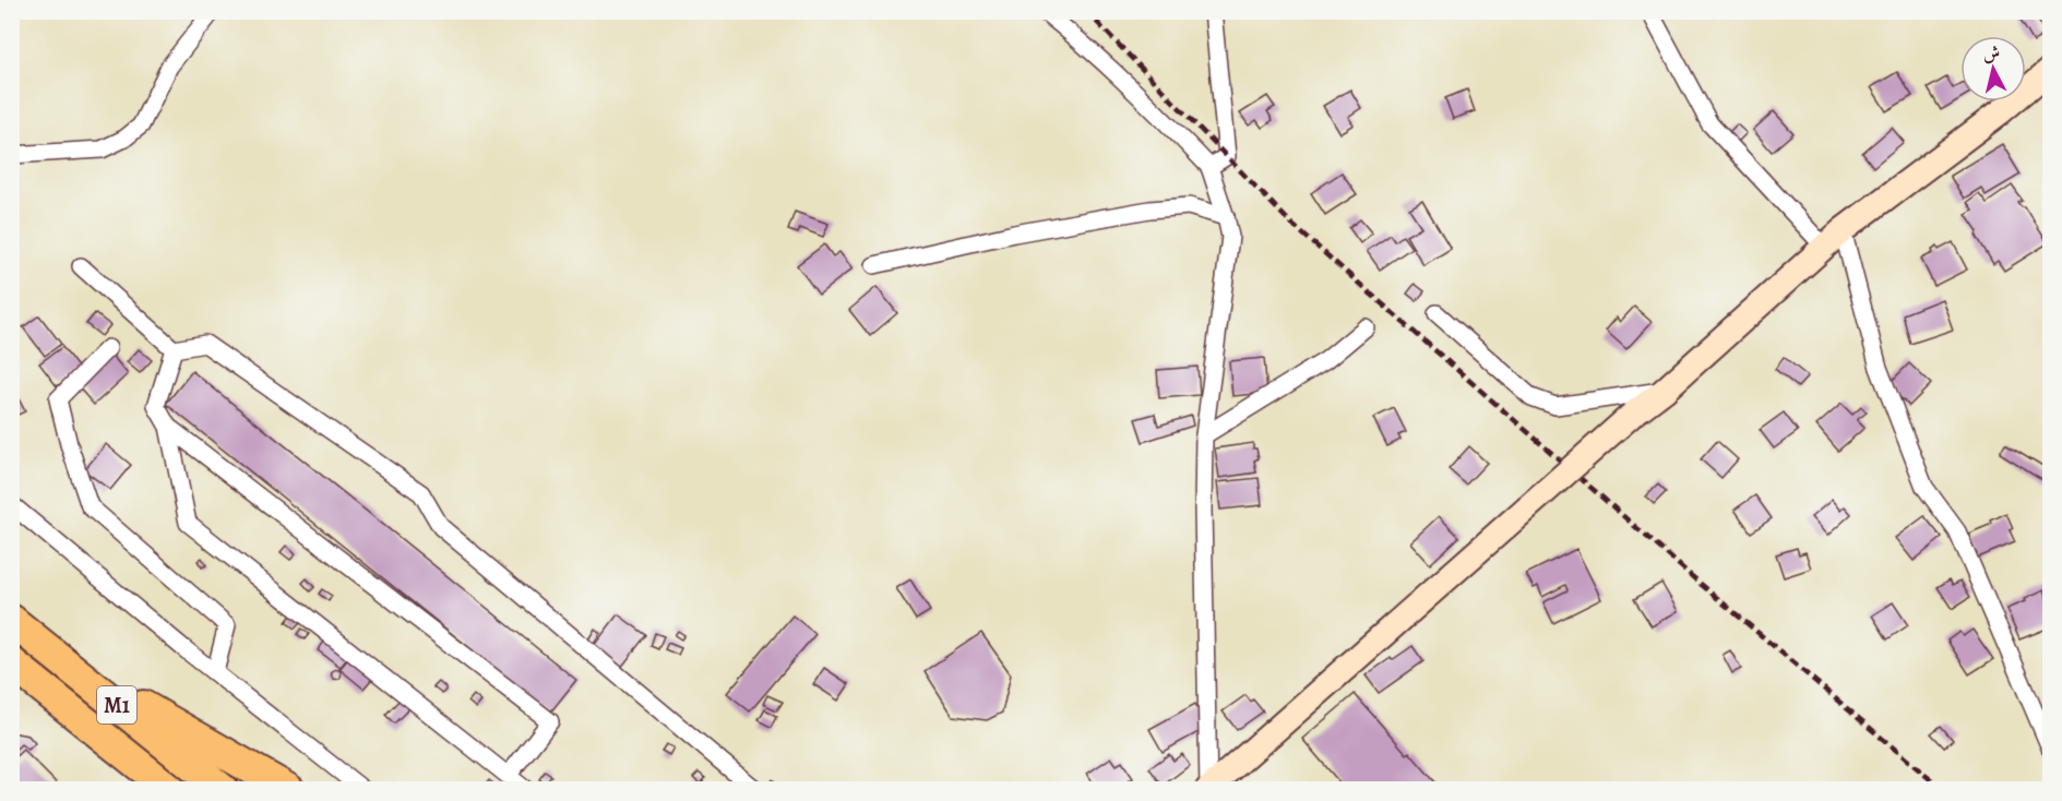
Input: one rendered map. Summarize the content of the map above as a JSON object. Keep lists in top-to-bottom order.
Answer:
{
  "streets": {
    "highway": ["M1"]
  },
  "north": "top"
}
